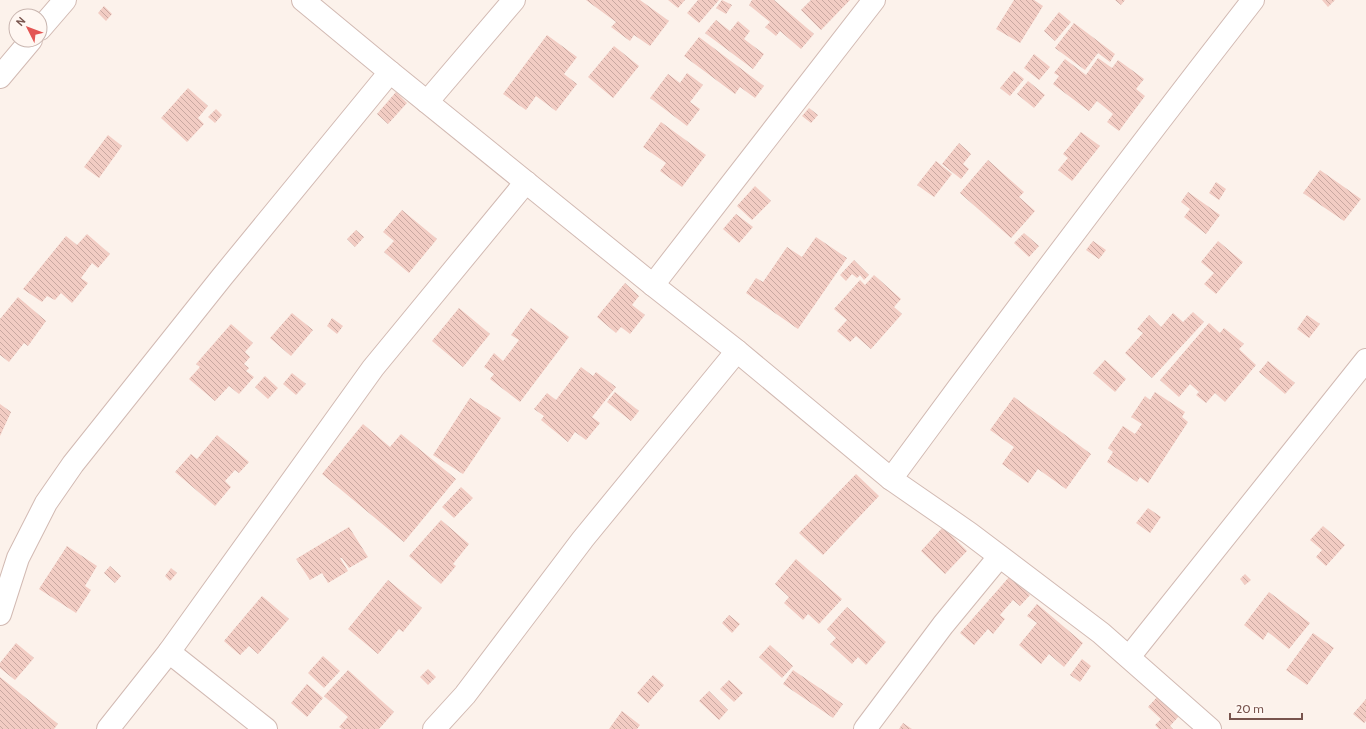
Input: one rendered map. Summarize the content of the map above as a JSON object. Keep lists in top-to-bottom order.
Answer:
{
  "scale_bar": "20 m",
  "north": "top left"
}
